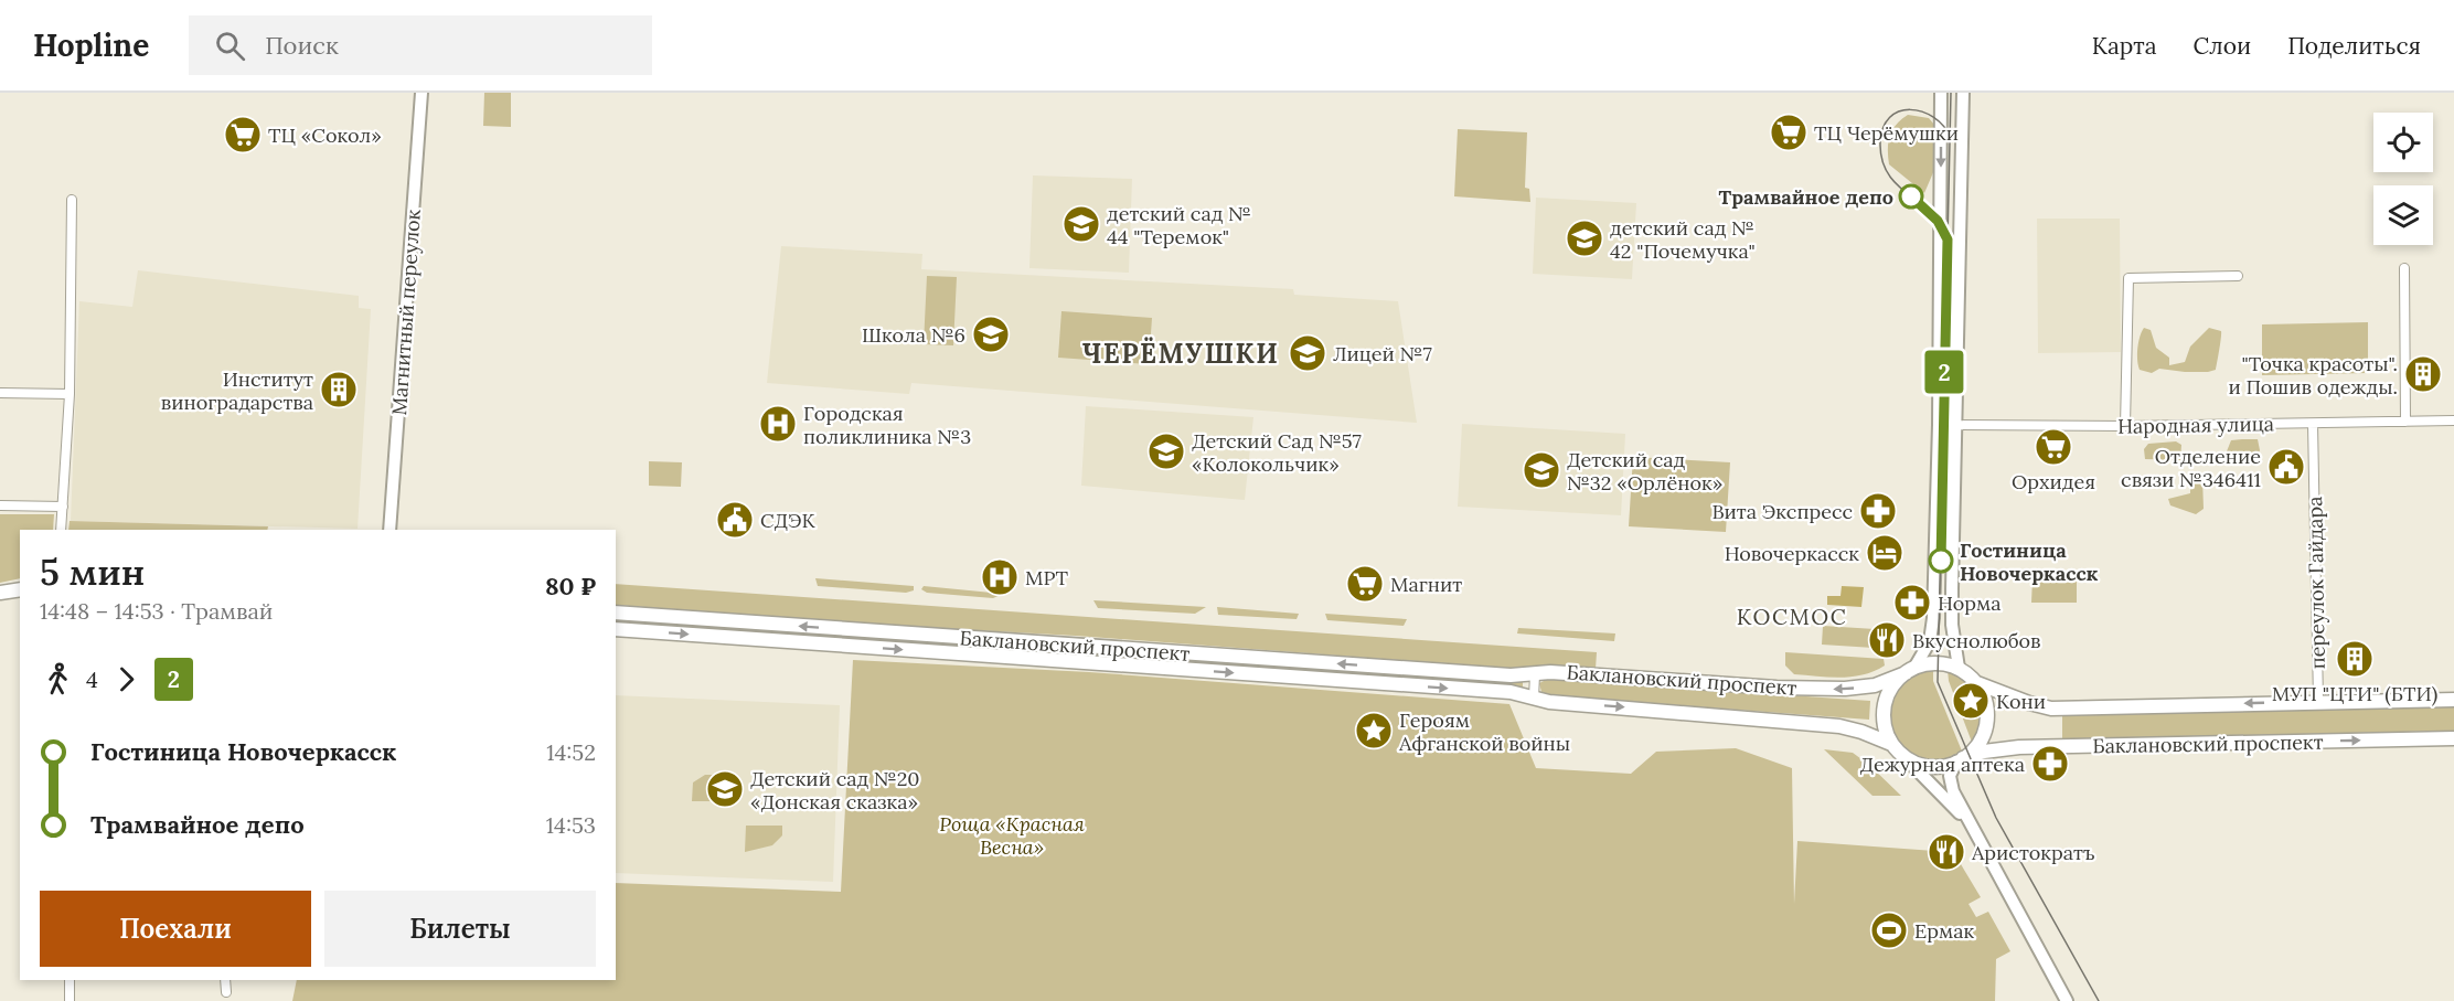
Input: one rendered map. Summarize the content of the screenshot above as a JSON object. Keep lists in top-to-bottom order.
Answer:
{
  "streets": {
    "main road": ["Магнитный переулок", "Баклановский проспект"],
    "street": ["Народная улица", "переулок Гайдара"]
  },
  "crossings": [
    ["Народная улица", "переулок Гайдара"],
    ["переулок Гайдара", "Баклановский проспект"]
  ],
  "districts": ["ЧЕРЁМУШКИ", "КОСМОС"],
  "parks": ["Роща «Красная Весна»"],
  "places": {
    "supermarket": [
      "ТЦ Черёмушки",
      "ТЦ «Сокол»",
      "Орхидея",
      "Магнит"
    ],
    "other": ["Трамвайное депо", "Гостиница Новочеркасск"],
    "school or university": [
      "детский сад № 44 \"Теремок\"",
      "детский сад № 42 \"Почемучка\"",
      "Школа №6",
      "Лицей №7",
      "Детский Сад №57 «Колокольчик»",
      "Детский сад №32 «Орлёнок»",
      "Детский сад №20 «Донская сказка»"
    ],
    "building": ["\"Точка красоты\". и Пошив одежды.", "Институт виноградарства", "МУП \"ЦТИ\" (БТИ)"],
    "hospital": ["Городская поликлиника №3", "МРТ"],
    "public building": ["Отделение связи №346411", "СДЭК"],
    "pharmacy": ["Вита Экспресс", "Норма", "Дежурная аптека"],
    "hotel": ["Новочеркасск"],
    "restaurant": ["Вкуснолюбов", "Аристократъ"],
    "place": ["Кони", "Героям Афганской войны"],
    "sports": ["Ермак"]
  },
  "lines": ["tram line 2"],
  "page": {
    "header": "Hopline",
    "search": "Поиск",
    "nav": ["Карта", "Слои", "Поделиться"],
    "on_map": "2",
    "heading": ["5 мин", "14:48 – 14:53 · Трамвай", "80 ₽"],
    "legs": ["4", "2"],
    "list": [
      {
        "name": "Гостиница Новочеркасск",
        "value": "14:52"
      },
      {
        "name": "Трамвайное депо",
        "value": "14:53"
      }
    ],
    "buttons": ["Поехали", "Билеты"]
  }
}
